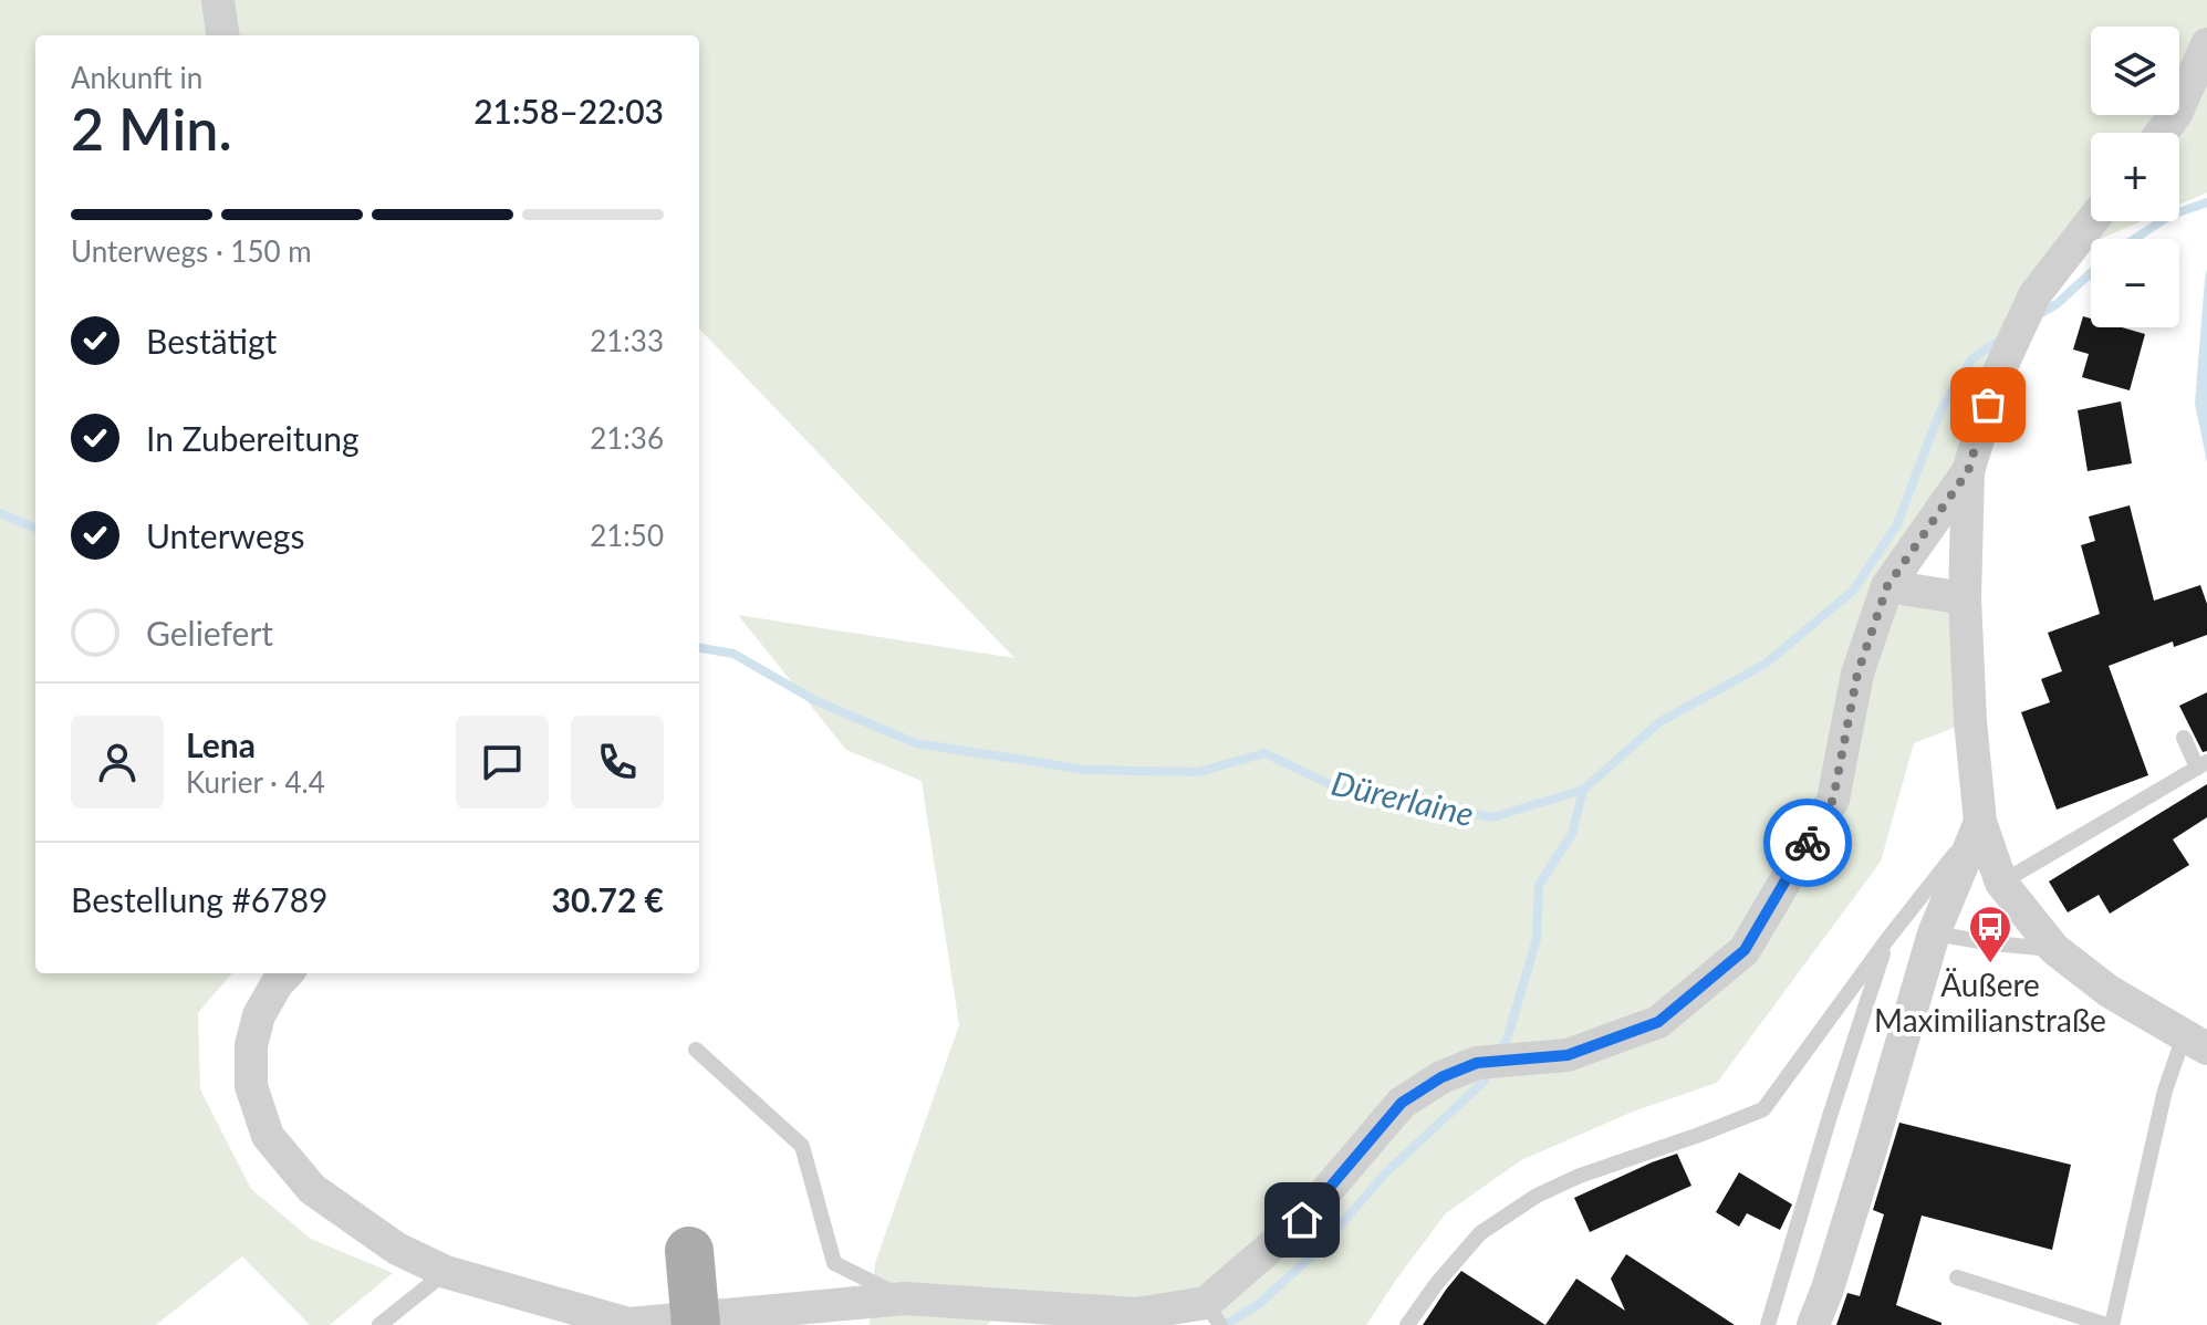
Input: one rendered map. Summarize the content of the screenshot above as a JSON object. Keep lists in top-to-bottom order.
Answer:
{
  "water": ["Dürerlaine"],
  "places": {
    "bus stop": ["Äußere Maximilianstraße"]
  },
  "page": {
    "map_buttons": ["+", "−"],
    "heading": ["2 Min.", "Ankunft in", "21:58–22:03"],
    "panel": [
      "Lena",
      "Kurier · 4.4",
      "Bestellung #6789",
      "30.72 €"
    ],
    "bar": "Unterwegs · 150 m",
    "list": [
      ["Bestätigt", "21:33"],
      ["In Zubereitung", "21:36"],
      ["Unterwegs", "21:50"],
      "Geliefert"
    ]
  }
}
